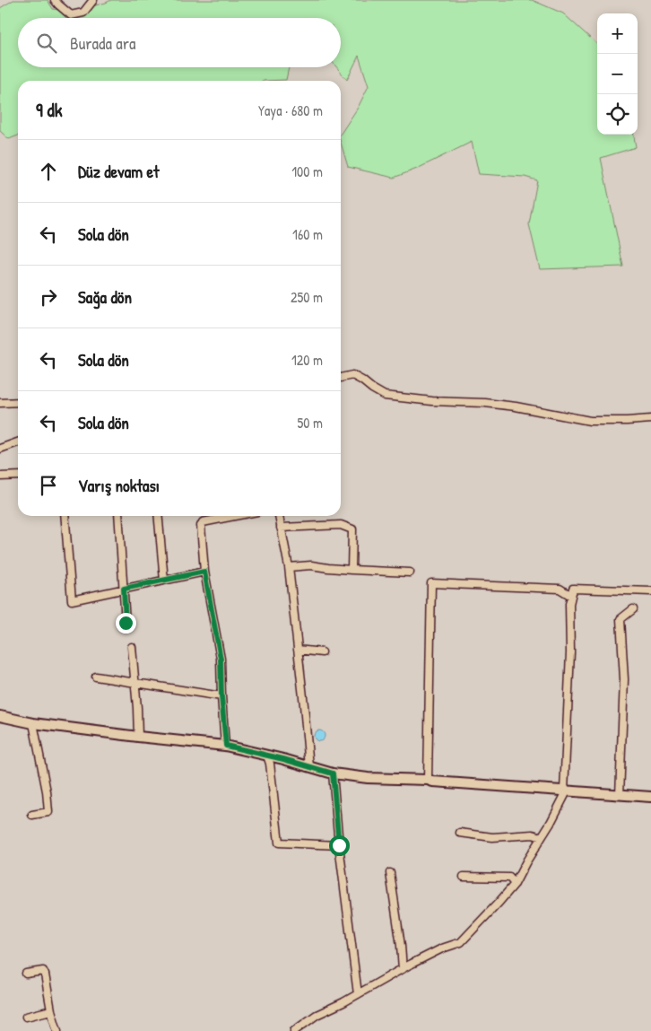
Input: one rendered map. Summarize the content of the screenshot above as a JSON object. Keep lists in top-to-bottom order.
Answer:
{
  "page": {
    "map_buttons": ["+", "−"],
    "search": "Burada ara",
    "heading": ["9 dk", "Yaya · 680 m"],
    "list": [
      ["Düz devam et", "100 m"],
      ["Sola dön", "160 m"],
      ["Sağa dön", "250 m"],
      ["Sola dön", "120 m"],
      ["Sola dön", "50 m"],
      "Varış noktası"
    ]
  }
}
